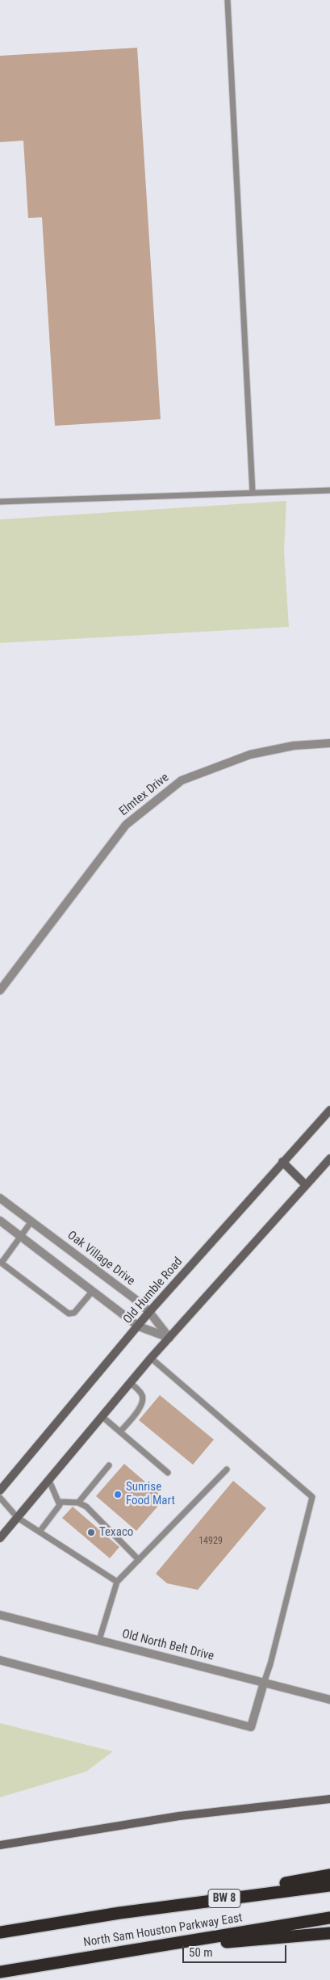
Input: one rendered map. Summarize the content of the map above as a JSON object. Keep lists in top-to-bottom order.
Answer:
{
  "streets": {
    "highway": ["BW 8", "North Sam Houston Parkway East"],
    "main road": ["Old Humble Road"],
    "street": ["Elmtex Drive", "Oak Village Drive", "Old North Belt Drive"]
  },
  "crossings": [
    ["Oak Village Drive", "Old Humble Road"]
  ],
  "places": ["Sunrise Food Mart", "Texaco"],
  "house_numbers": ["14929"],
  "scale_bar": "50 m"
}
